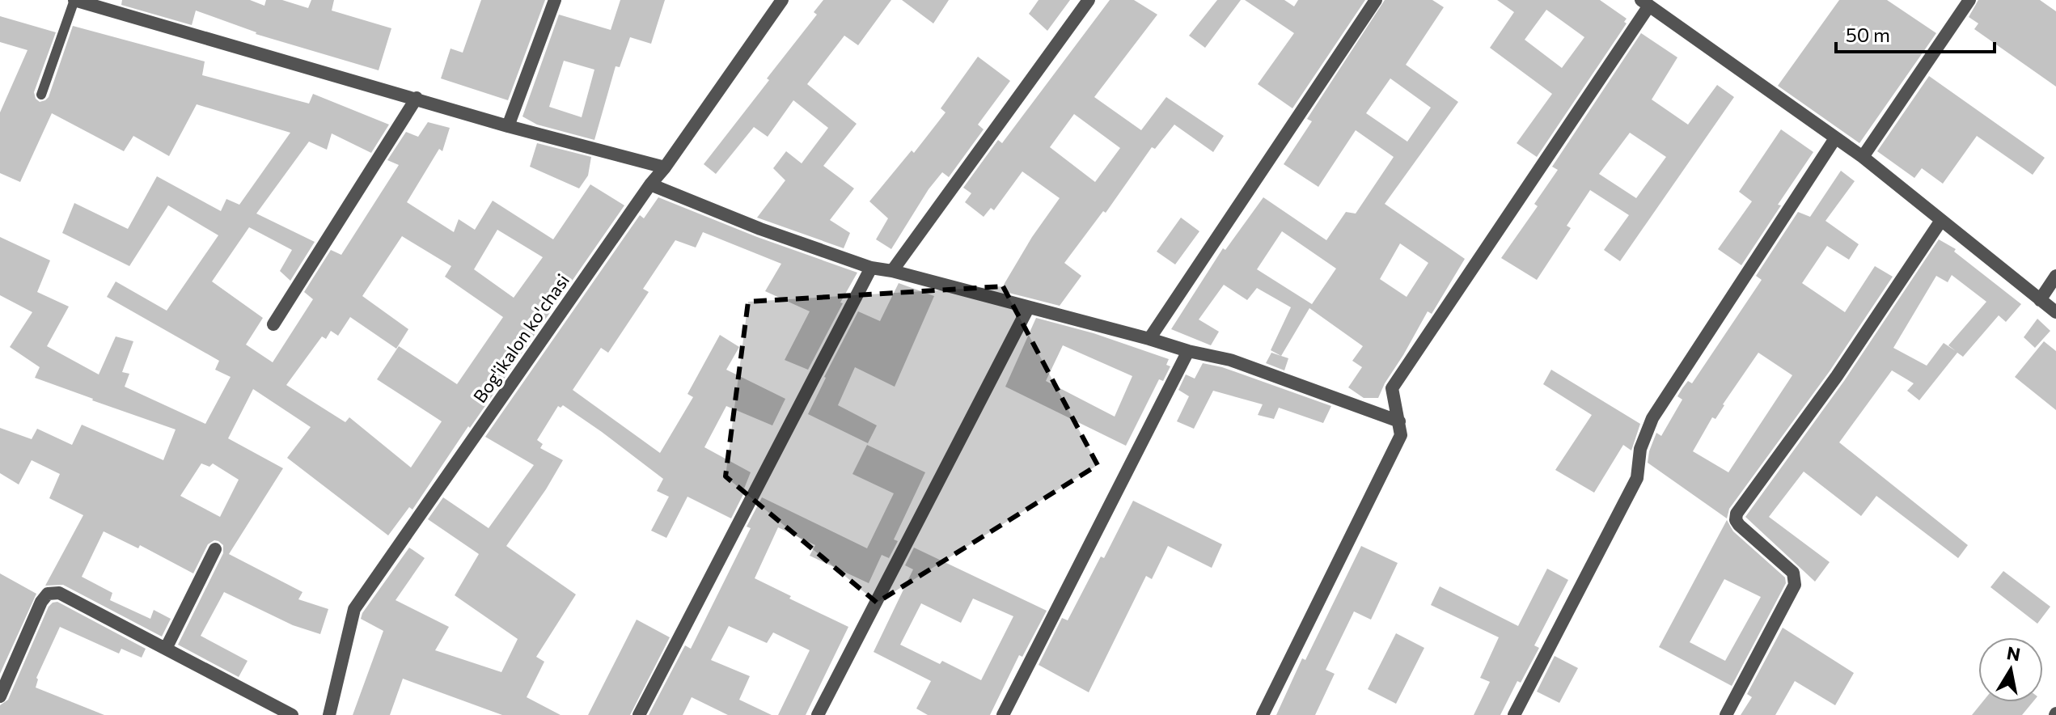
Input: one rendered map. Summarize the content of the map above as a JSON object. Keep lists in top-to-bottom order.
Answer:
{
  "streets": {
    "street": ["Bog'ikalon ko'chasi"]
  },
  "scale_bar": "50 m",
  "north": "top"
}
